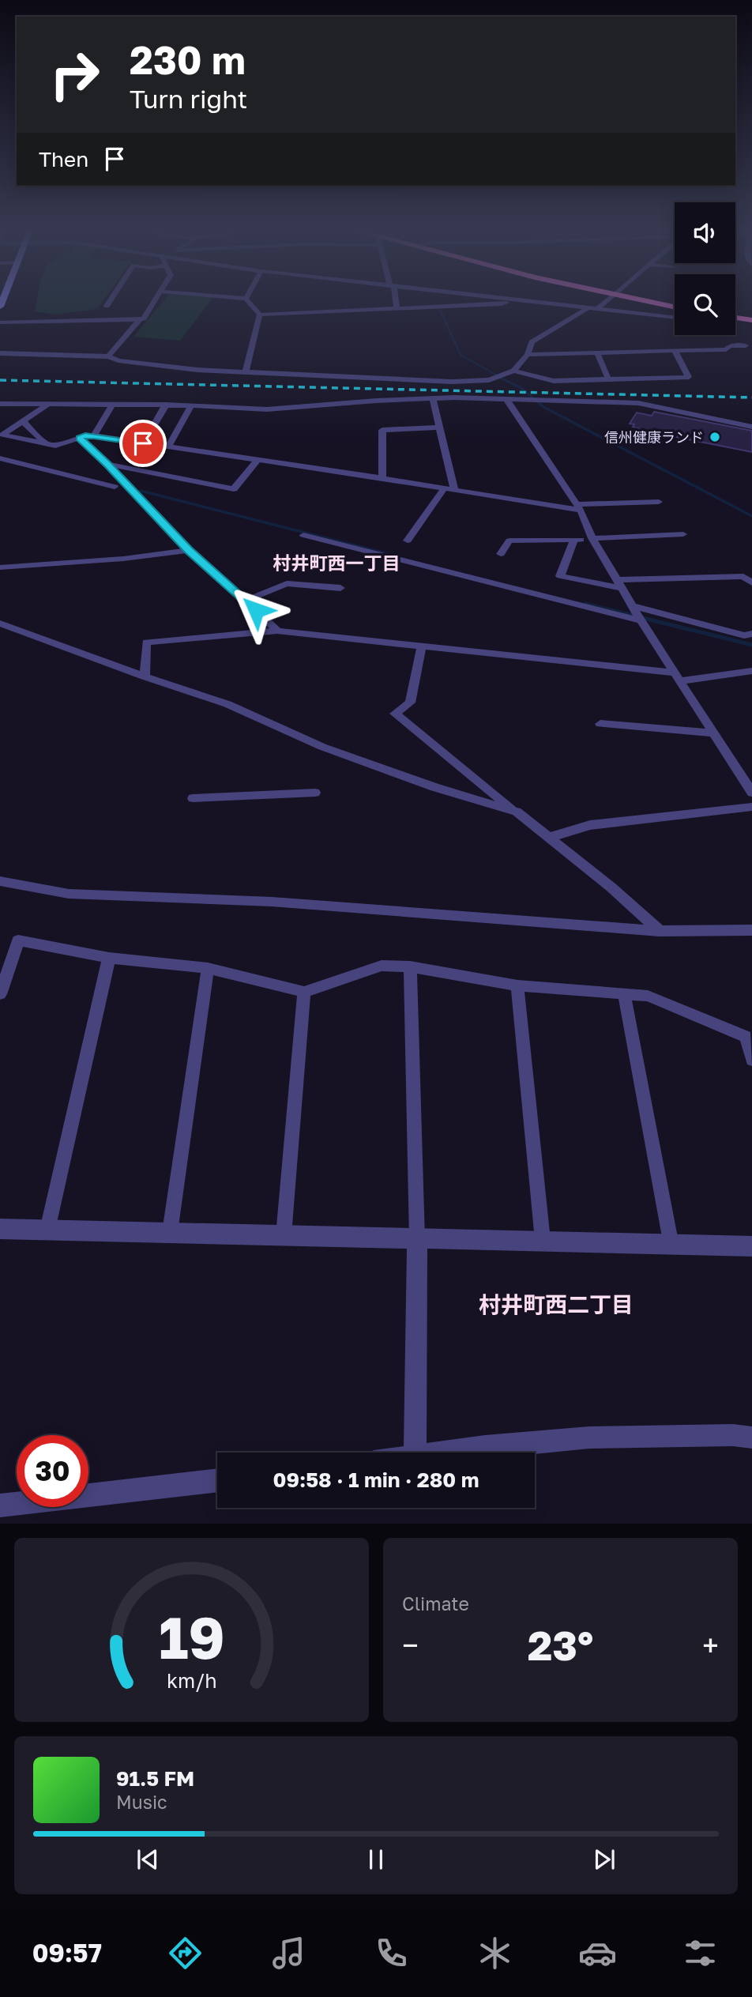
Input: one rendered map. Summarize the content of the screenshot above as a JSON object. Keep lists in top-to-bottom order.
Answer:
{
  "districts": ["村井町西一丁目", "村井町西二丁目"],
  "places": ["信州健康ランド"],
  "page": {
    "turn": ["230 m", "Turn right"],
    "then": "Then",
    "limit": "30",
    "trip": "09:58 · 1 min · 280 m",
    "tile": "Climate",
    "heat": ["−", "23°", "+"],
    "song": ["91.5 FM", "Music"],
    "tabs": "09:57",
    "gauge": ["19", "km/h"]
  }
}
